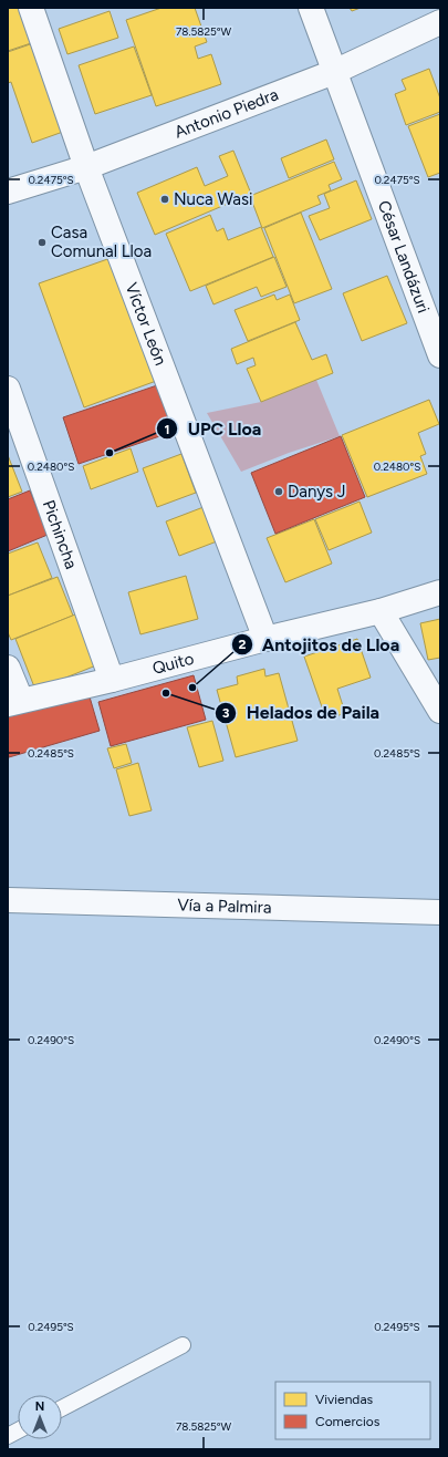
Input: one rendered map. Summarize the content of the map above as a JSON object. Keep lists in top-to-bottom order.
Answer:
{
  "streets": {
    "street": [
      "Antonio Piedra",
      "César Landázuri",
      "Víctor León",
      "Pichincha",
      "Quito",
      "Vía a Palmira"
    ]
  },
  "crossings": [
    ["Antonio Piedra", "César Landázuri"],
    ["Antonio Piedra", "Víctor León"],
    ["Víctor León", "Quito"],
    ["Pichincha", "Quito"]
  ],
  "places": [
    "Nuca Wasi",
    "Casa Comunal Lloa",
    "UPC Lloa",
    "Danys J",
    "Antojitos de Lloa",
    "Helados de Paila"
  ],
  "legend": ["Viviendas", "Comercios"],
  "north": "top",
  "coordinates": [
    "78.5825°W",
    "0.2475°S",
    "0.2480°S",
    "0.2485°S",
    "0.2490°S",
    "0.2495°S"
  ]
}
